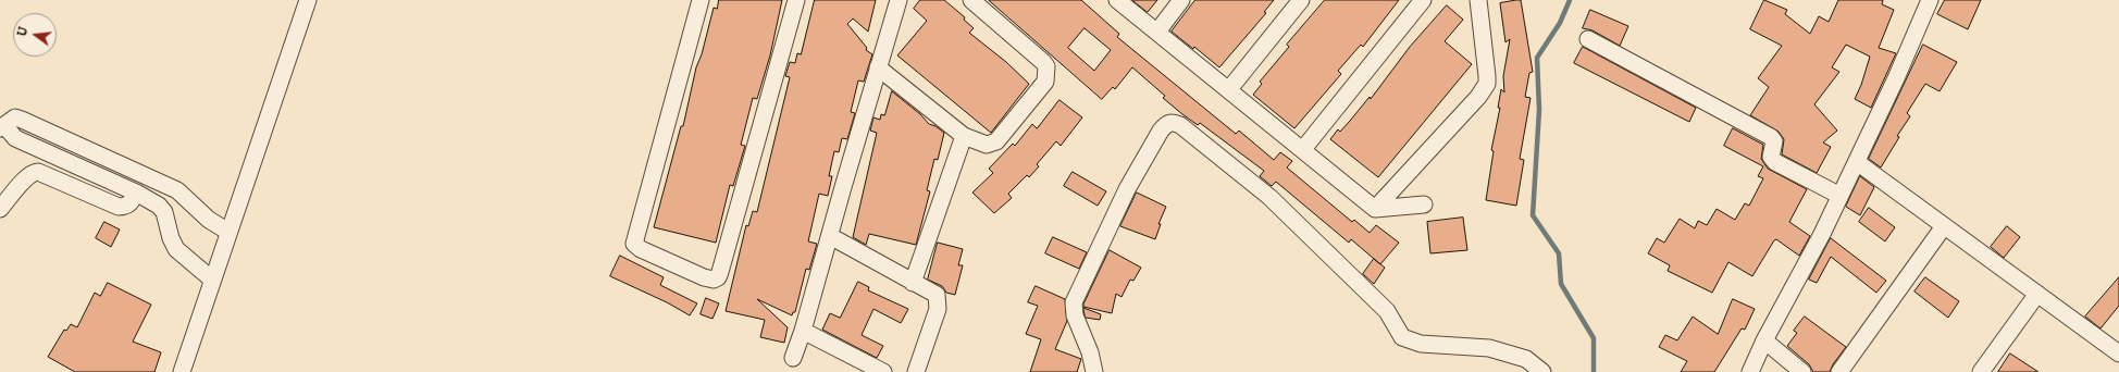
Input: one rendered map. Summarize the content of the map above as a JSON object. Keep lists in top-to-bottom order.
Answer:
{
  "north": "left"
}
